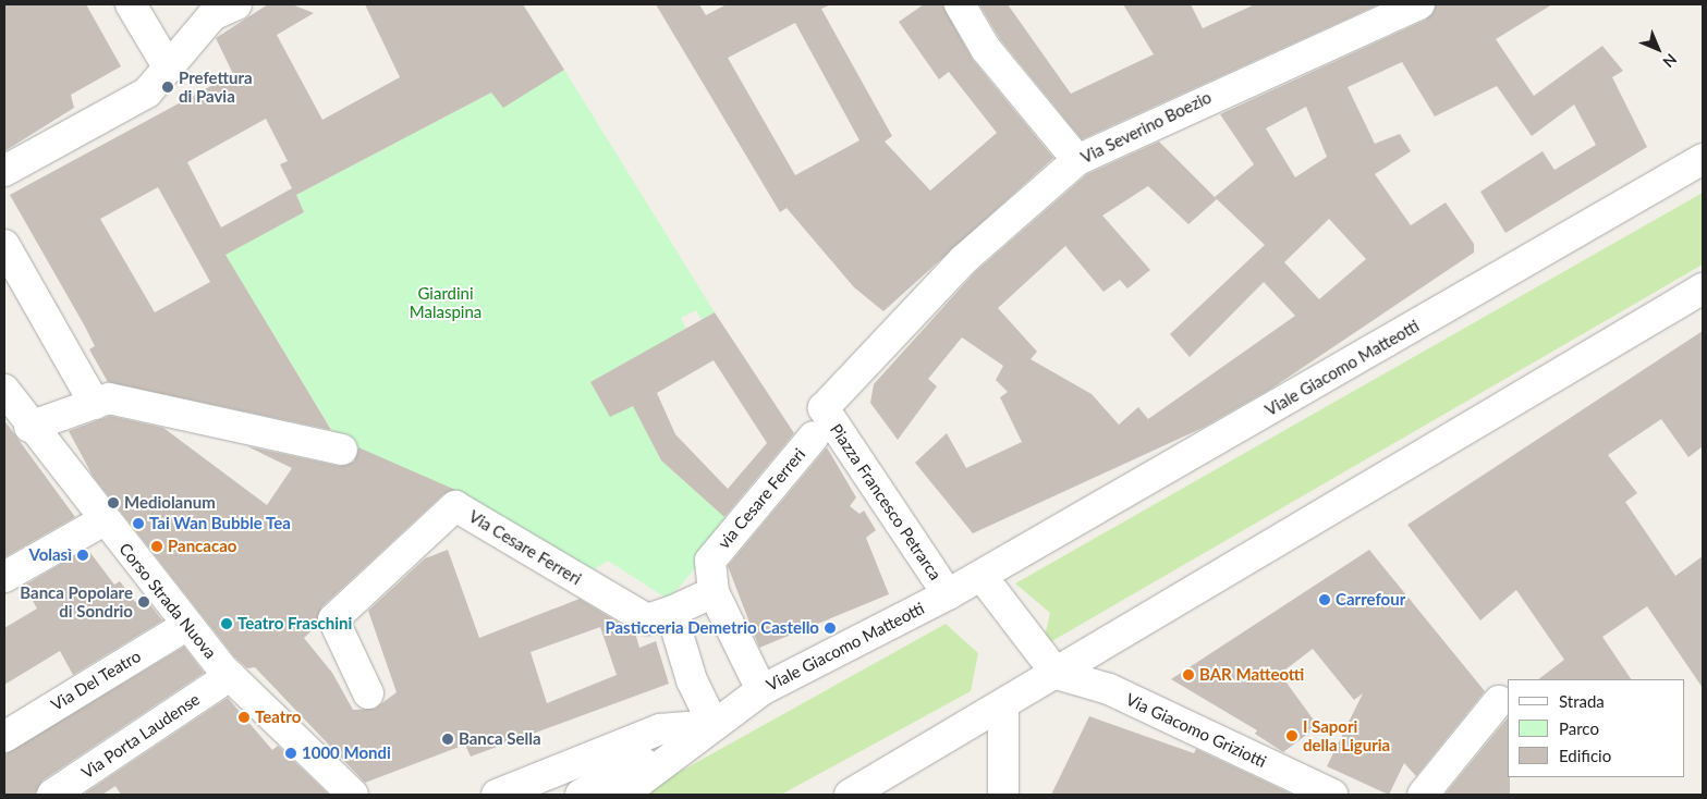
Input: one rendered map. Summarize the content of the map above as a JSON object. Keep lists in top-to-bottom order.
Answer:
{
  "streets": {
    "street": [
      "Via Severino Boezio",
      "Viale Giacomo Matteotti",
      "via Cesare Ferreri",
      "Piazza Francesco Petrarca",
      "Via Cesare Ferreri",
      "Corso Strada Nuova",
      "Via Del Teatro",
      "Via Giacomo Griziotti",
      "Via Porta Laudense"
    ]
  },
  "crossings": [
    ["Via Severino Boezio", "Piazza Francesco Petrarca"],
    ["Viale Giacomo Matteotti", "Piazza Francesco Petrarca"],
    ["Corso Strada Nuova", "Via Del Teatro"],
    ["Corso Strada Nuova", "Via Porta Laudense"]
  ],
  "parks": ["Giardini Malaspina"],
  "places": [
    "Prefettura di Pavia",
    "Mediolanum",
    "Tai Wan Bubble Tea",
    "Pancacao",
    "Volasì",
    "Carrefour",
    "Banca Popolare di Sondrio",
    "Teatro Fraschini",
    "Pasticceria Demetrio Castello",
    "BAR Matteotti",
    "Teatro",
    "I Sapori della Liguria",
    "Banca Sella",
    "1000 Mondi"
  ],
  "legend": ["Strada", "Parco", "Edificio"],
  "north": "bottom right"
}
